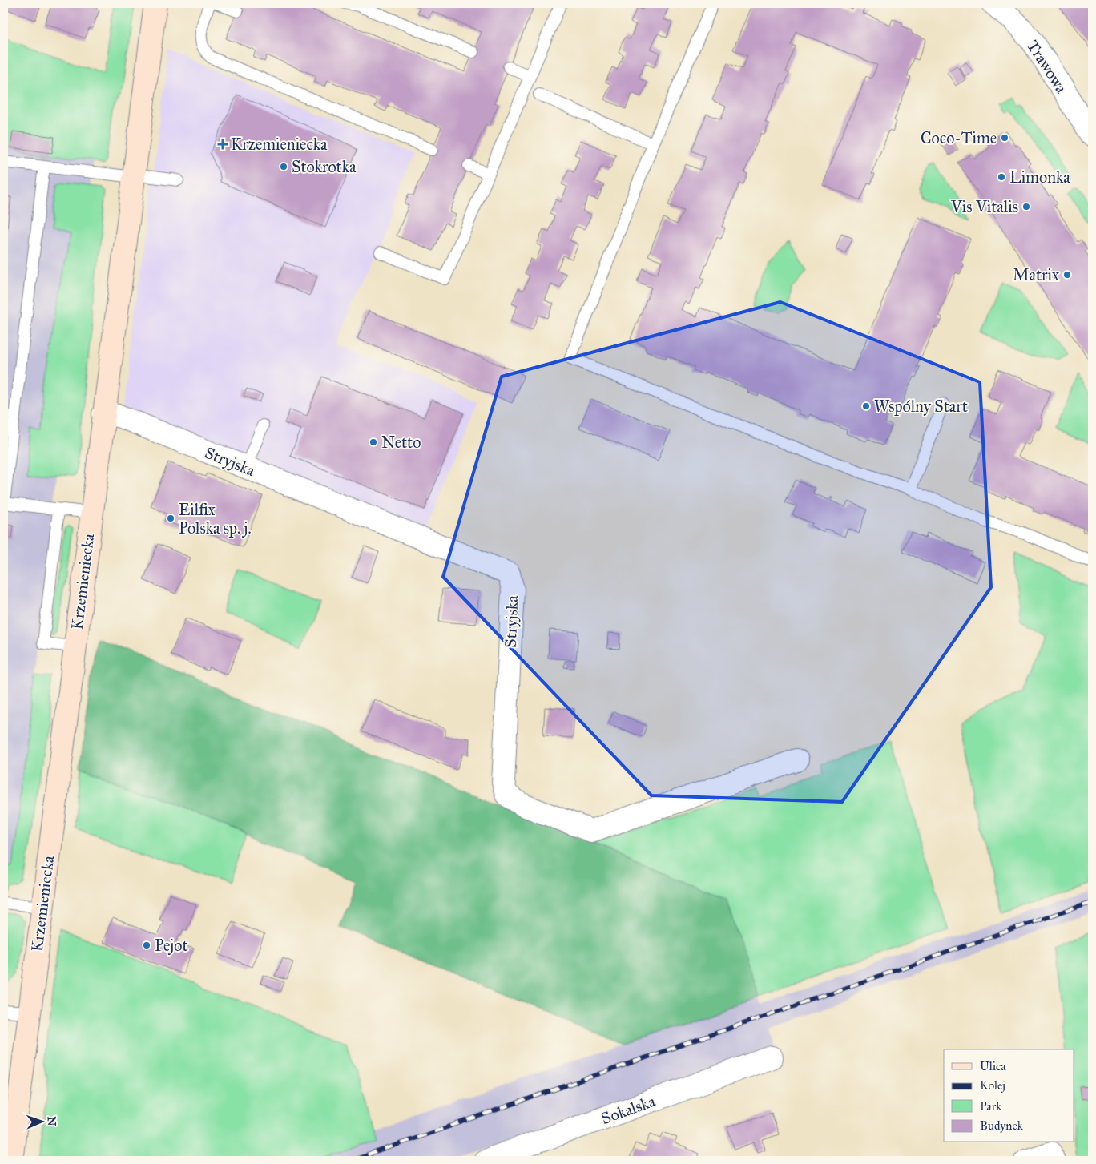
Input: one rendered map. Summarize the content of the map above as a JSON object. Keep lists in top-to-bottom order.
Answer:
{
  "streets": {
    "street": [
      "Trawowa",
      "Stryjska",
      "Krzemieniecka",
      "Sokalska"
    ]
  },
  "crossings": [
    ["Stryjska", "Krzemieniecka"]
  ],
  "places": {
    "other": [
      "Coco-Time",
      "Stokrotka",
      "Limonka",
      "Vis Vitalis",
      "Matrix",
      "Wspólny Start",
      "Netto",
      "Eilfix Polska sp. j.",
      "Pejot"
    ],
    "health": ["Krzemieniecka"]
  },
  "legend": [
    "Ulica",
    "Kolej",
    "Park",
    "Budynek"
  ],
  "north": "right"
}
